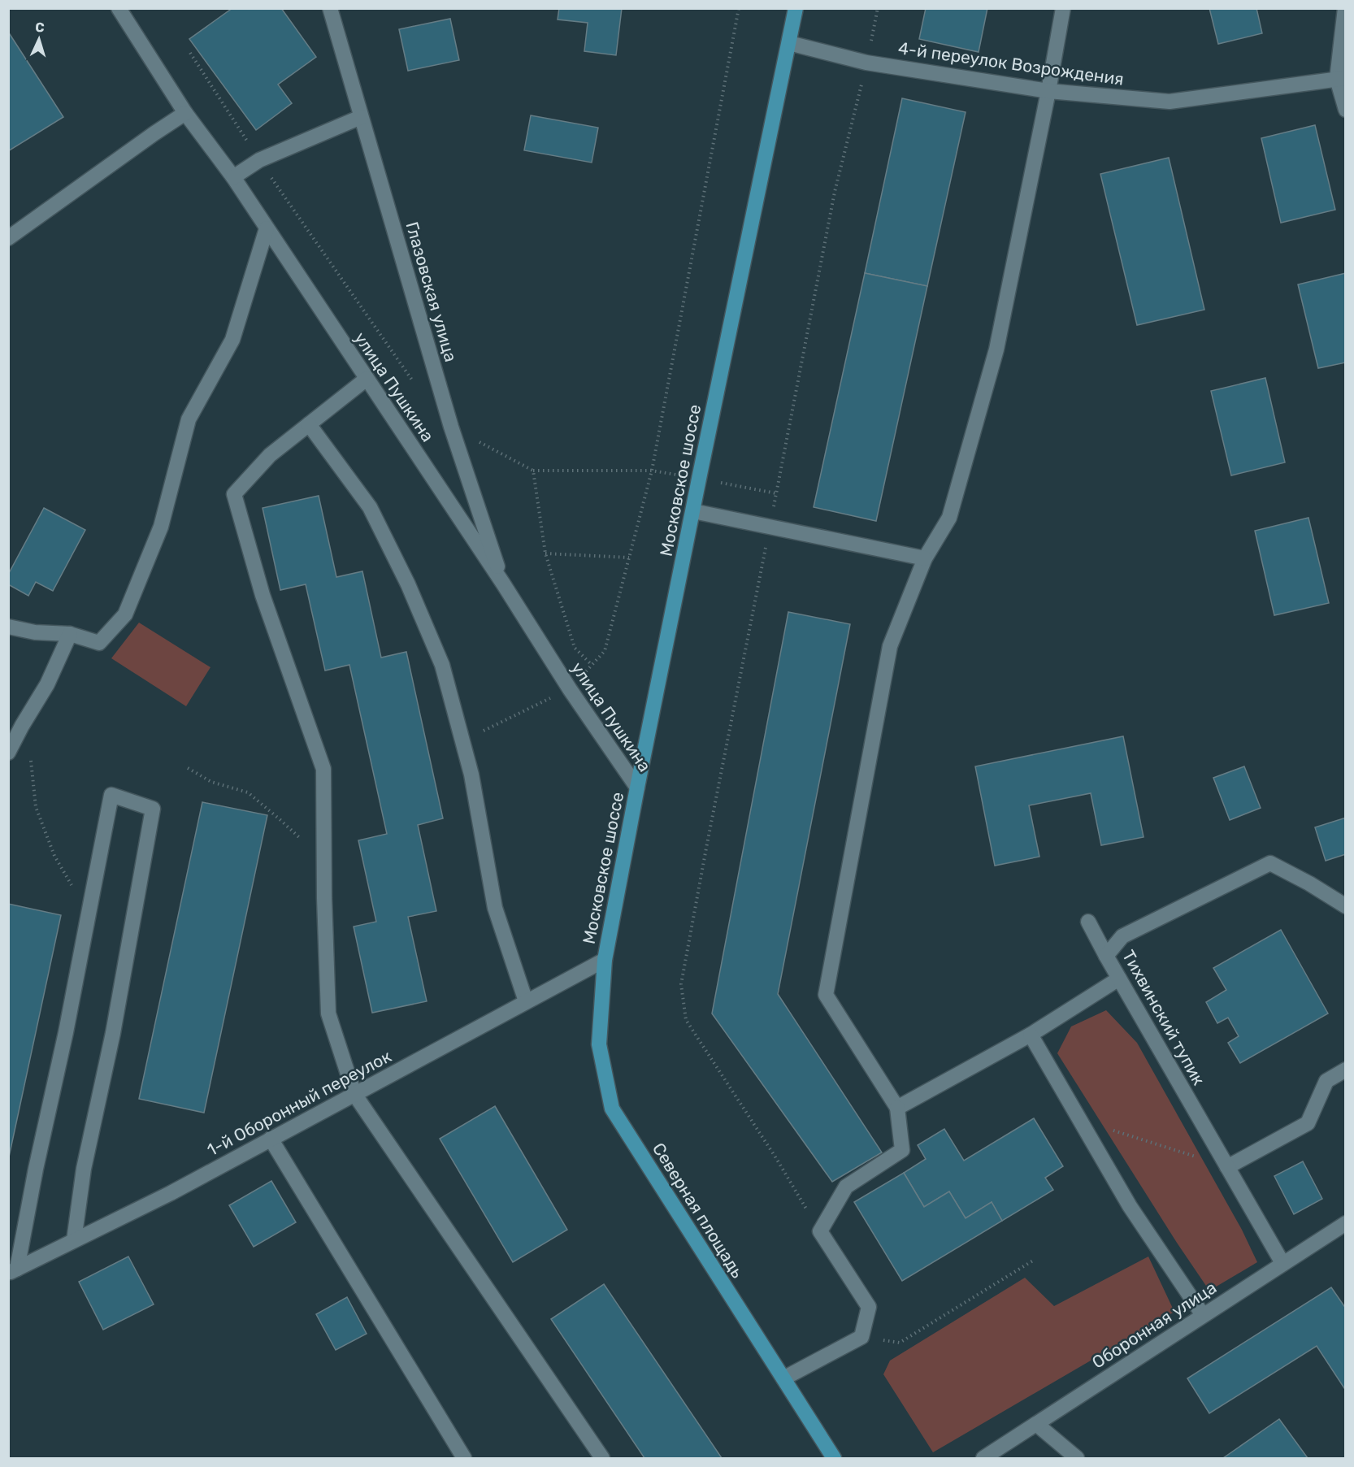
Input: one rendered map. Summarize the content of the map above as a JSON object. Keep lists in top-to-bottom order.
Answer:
{
  "streets": {
    "main road": ["Московское шоссе", "Северная площадь"],
    "street": [
      "4-й переулок Возрождения",
      "Глазовская улица",
      "улица Пушкина",
      "Тихвинский тупик",
      "1-й Оборонный переулок",
      "Оборонная улица"
    ]
  },
  "crossings": [
    ["4-й переулок Возрождения", "Московское шоссе"],
    ["Глазовская улица", "улица Пушкина"],
    ["улица Пушкина", "Московское шоссе"],
    ["Московское шоссе", "1-й Оборонный переулок"],
    ["Московское шоссе", "Северная площадь"],
    ["Тихвинский тупик", "Оборонная улица"],
    ["1-й Оборонный переулок", "Северная площадь"]
  ],
  "north": "top"
}
